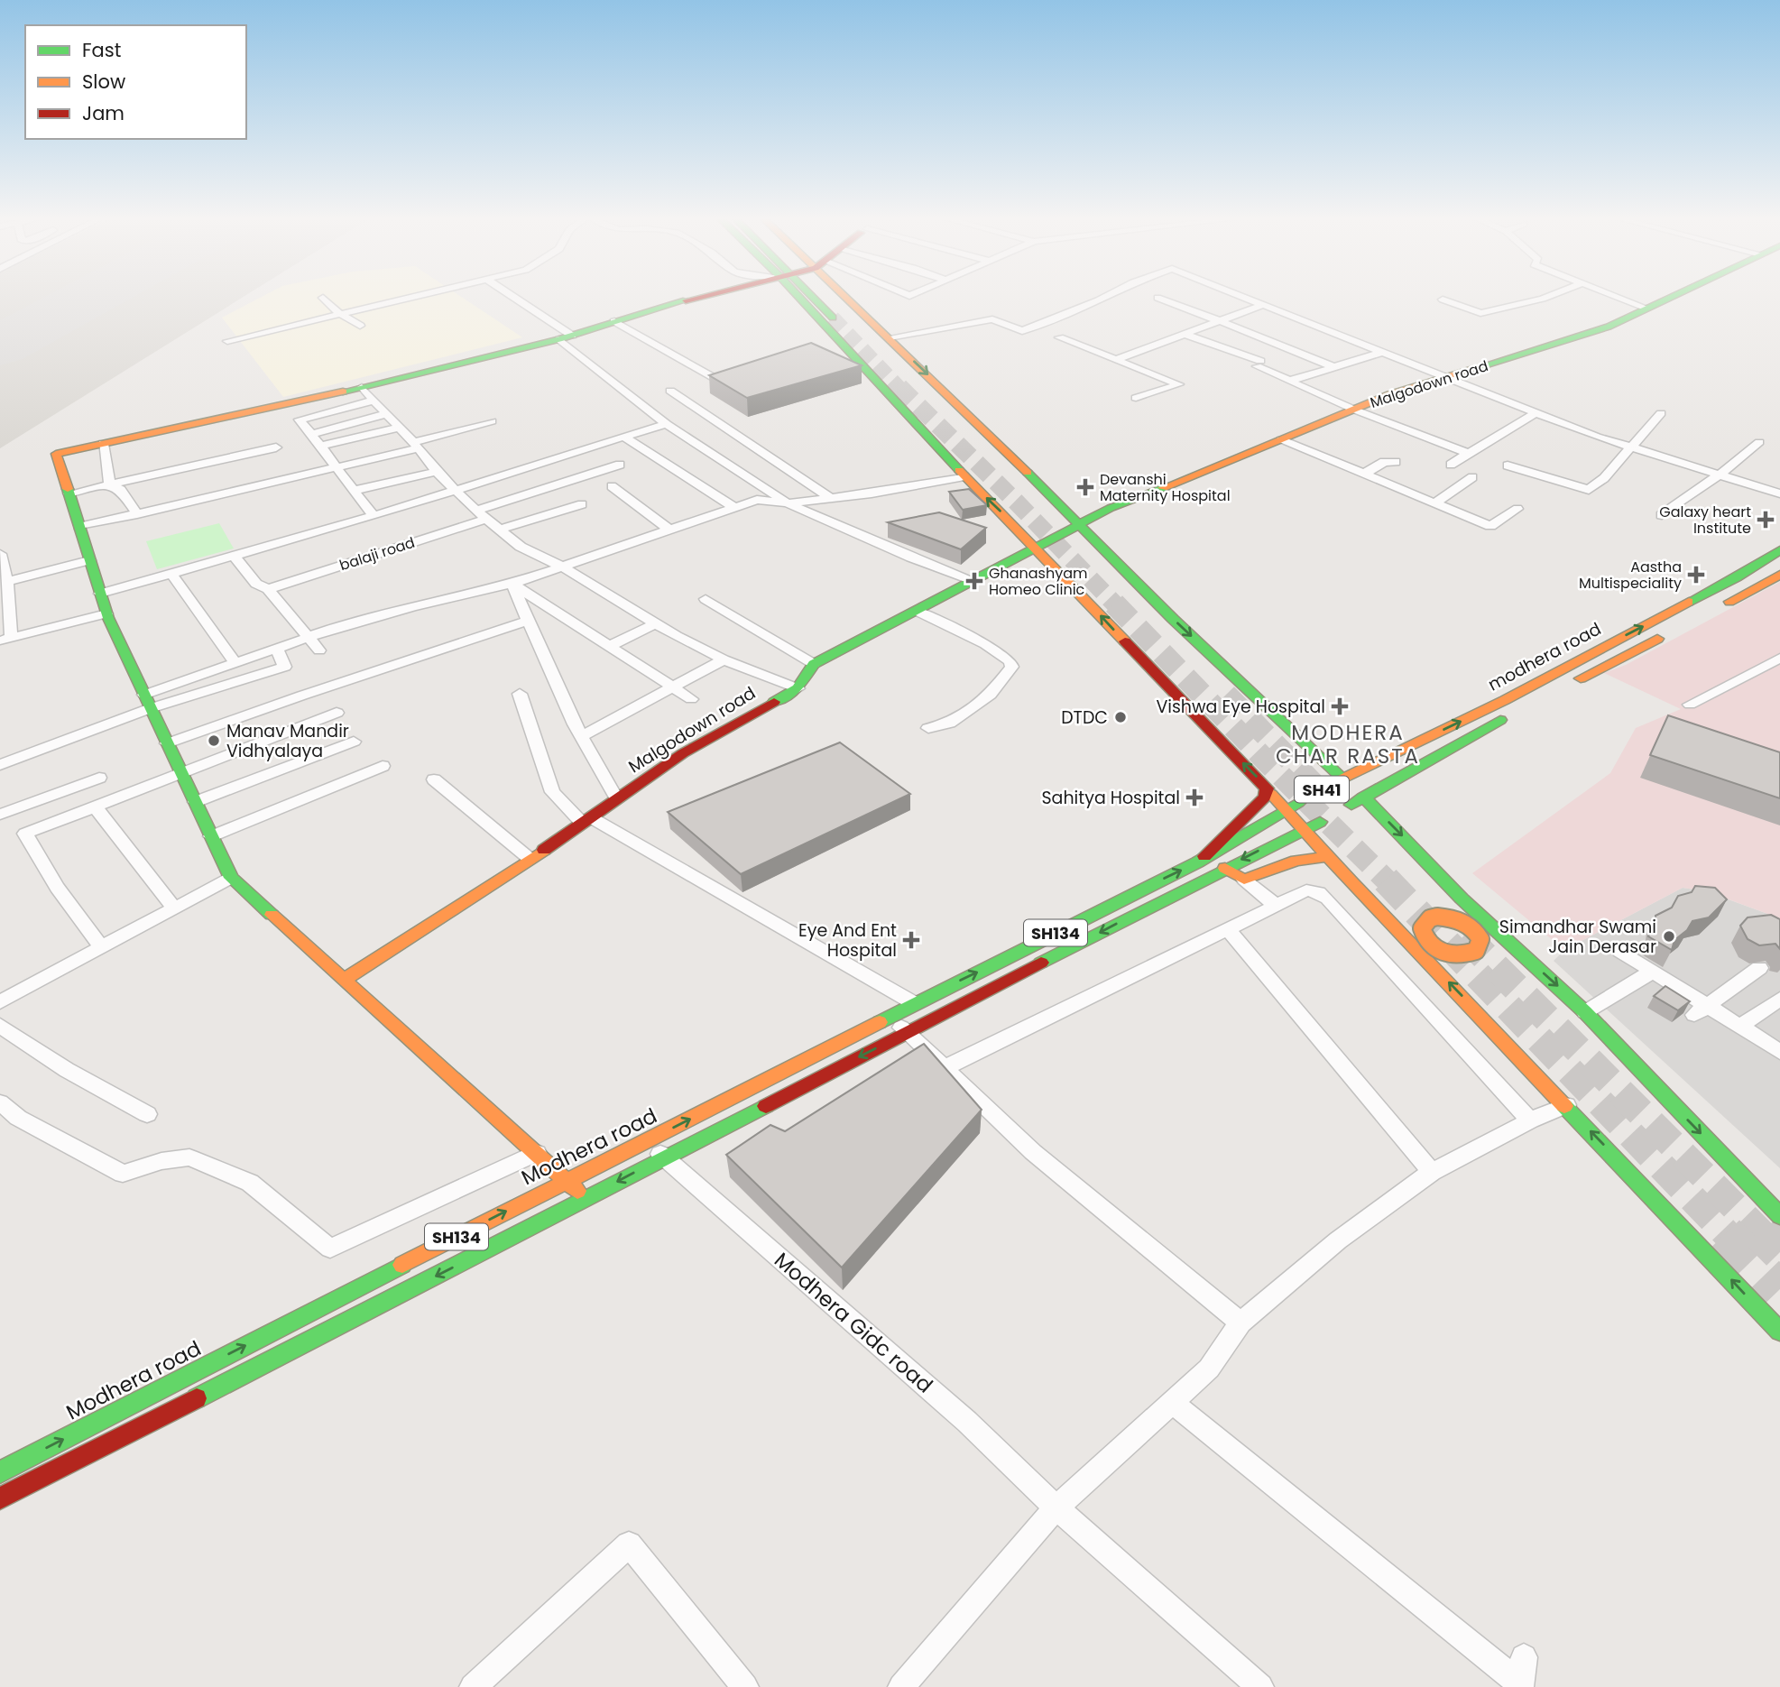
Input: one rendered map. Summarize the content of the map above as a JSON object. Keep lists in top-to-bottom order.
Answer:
{
  "streets": {
    "street": [
      "Malgodown road",
      "balaji road",
      "modhera road",
      "SH41",
      "SH134",
      "Modhera road",
      "Modhera Gidc road"
    ]
  },
  "crossings": [
    ["modhera road", "SH41"],
    ["Modhera road", "Modhera Gidc road"]
  ],
  "districts": ["MODHERA CHAR RASTA"],
  "places": {
    "health": [
      "Devanshi Maternity Hospital",
      "Galaxy heart Institute",
      "Aastha Multispeciality",
      "Ghanashyam Homeo Clinic",
      "Vishwa Eye Hospital",
      "Sahitya Hospital",
      "Eye And Ent Hospital"
    ],
    "other": ["DTDC", "Manav Mandir Vidhyalaya", "Simandhar Swami Jain Derasar"]
  },
  "legend": ["Fast", "Slow", "Jam"]
}
